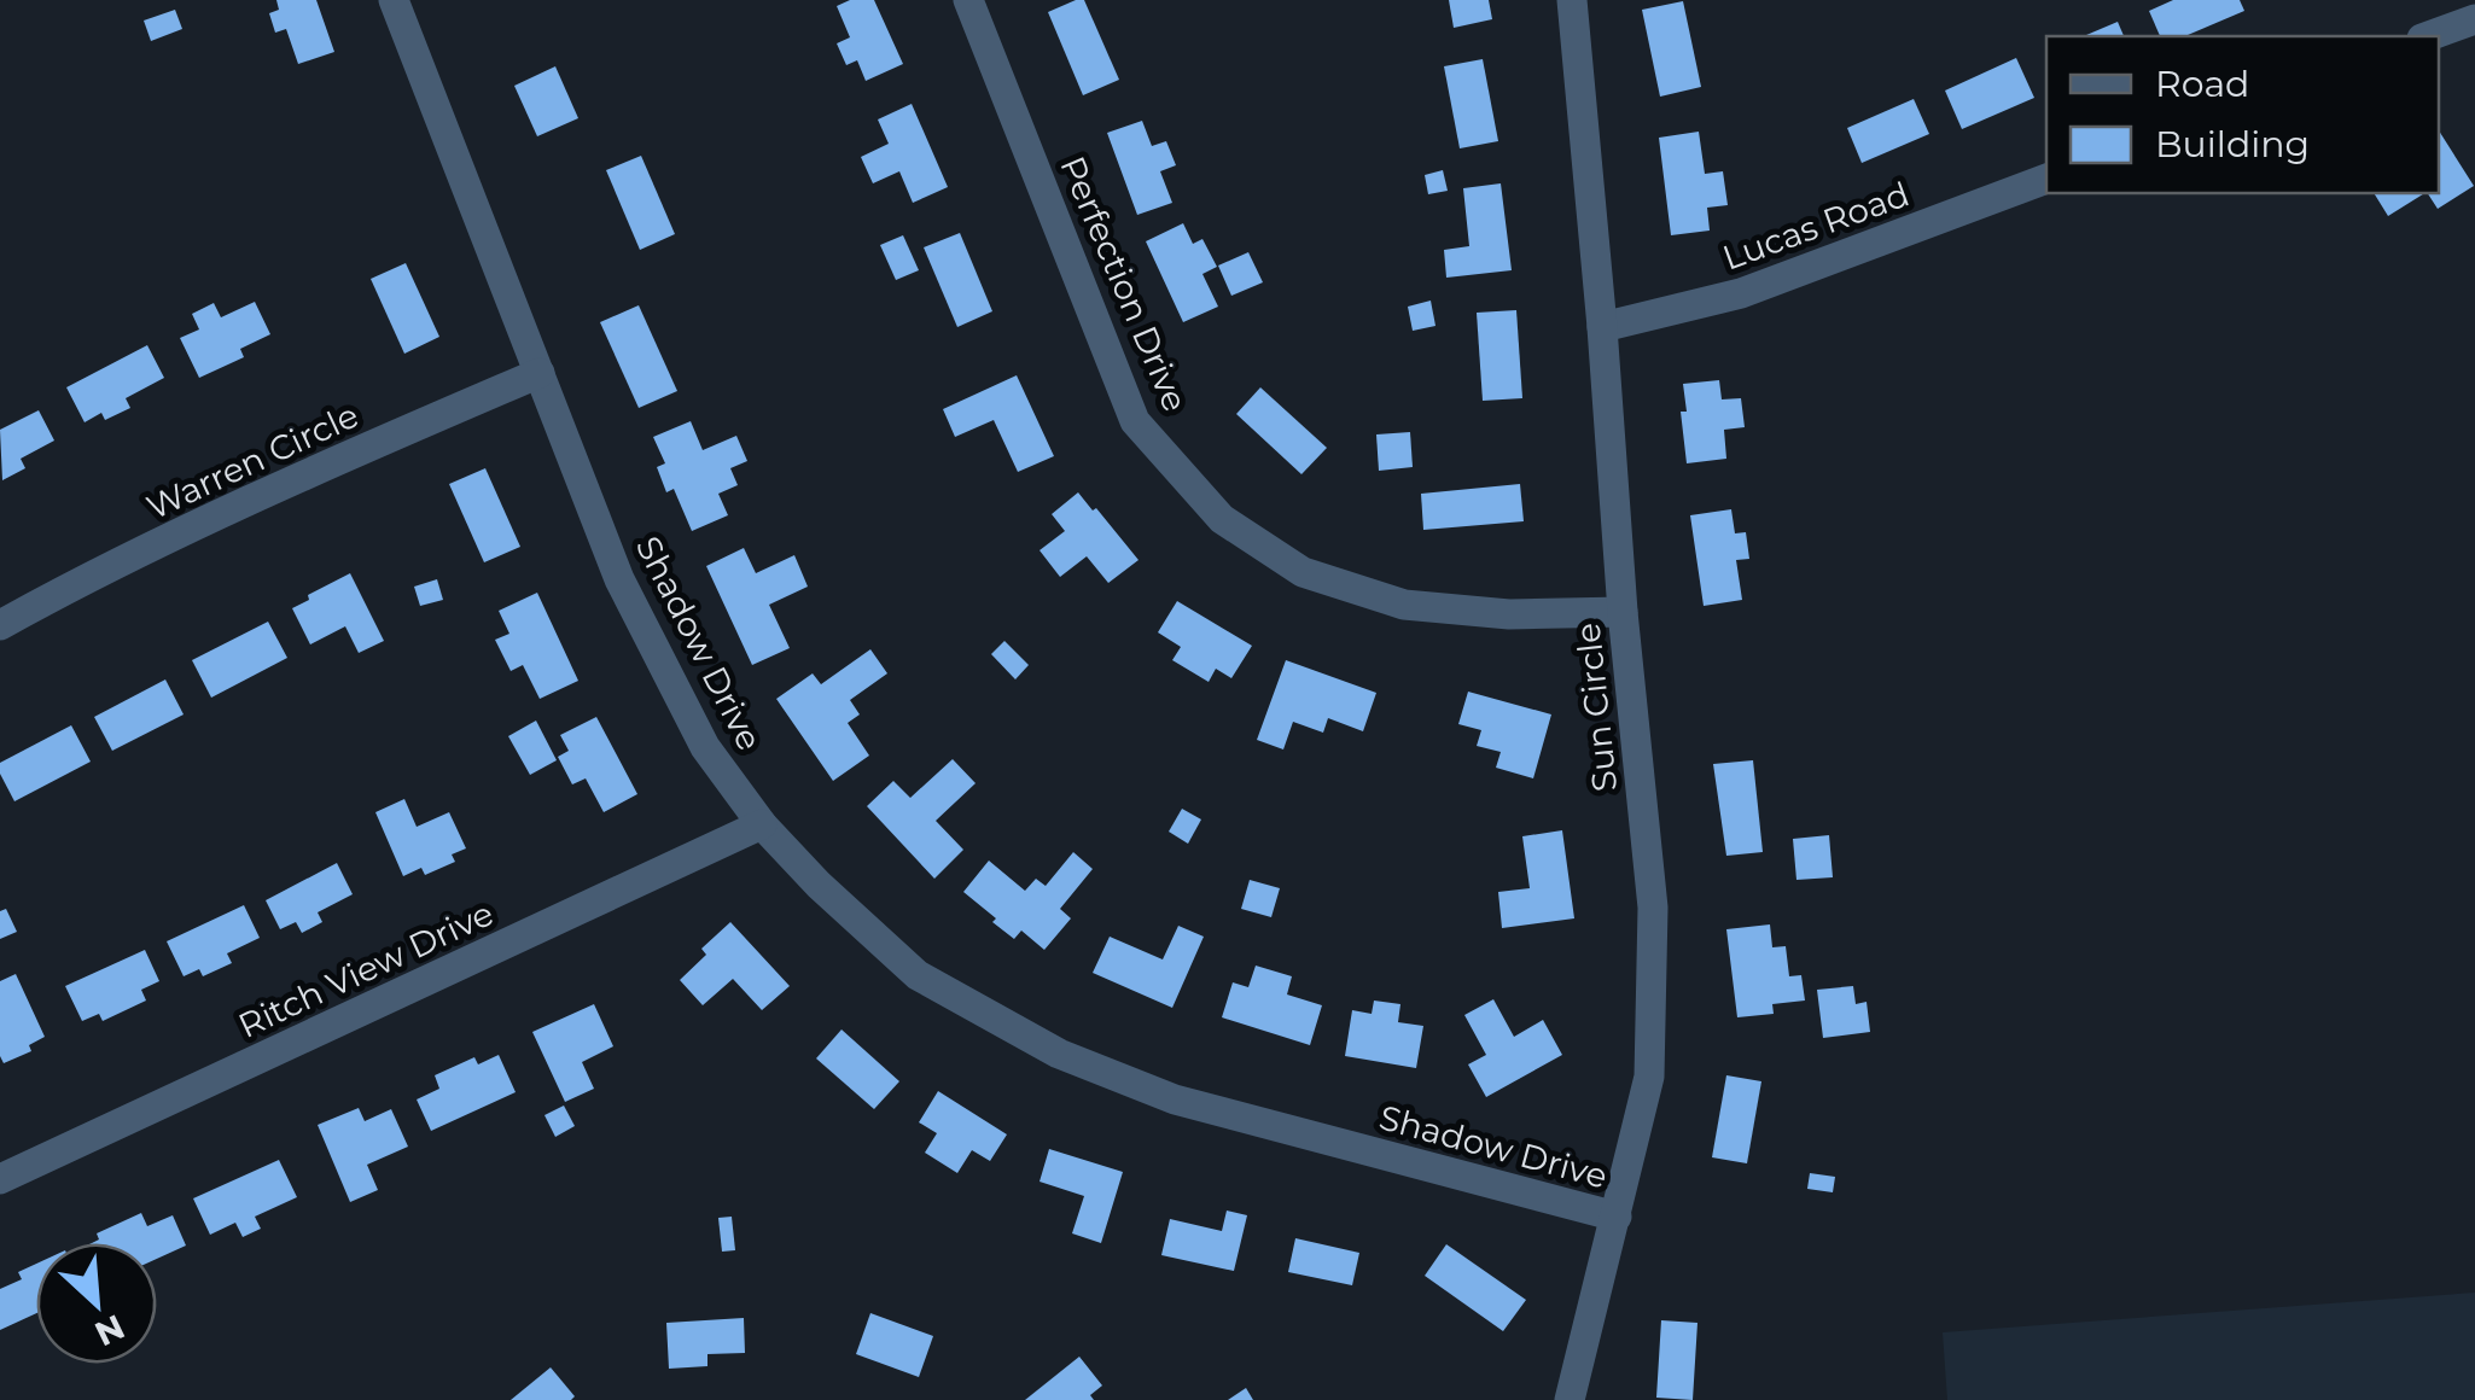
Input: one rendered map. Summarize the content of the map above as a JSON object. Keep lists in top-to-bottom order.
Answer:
{
  "streets": {
    "street": [
      "Lucas Road",
      "Perfection Drive",
      "Warren Circle",
      "Shadow Drive",
      "Sun Circle",
      "Ritch View Drive"
    ]
  },
  "crossings": [
    ["Lucas Road", "Sun Circle"],
    ["Perfection Drive", "Sun Circle"],
    ["Warren Circle", "Shadow Drive"],
    ["Shadow Drive", "Sun Circle"],
    ["Shadow Drive", "Ritch View Drive"]
  ],
  "legend": ["Road", "Building"],
  "north": "bottom right"
}
